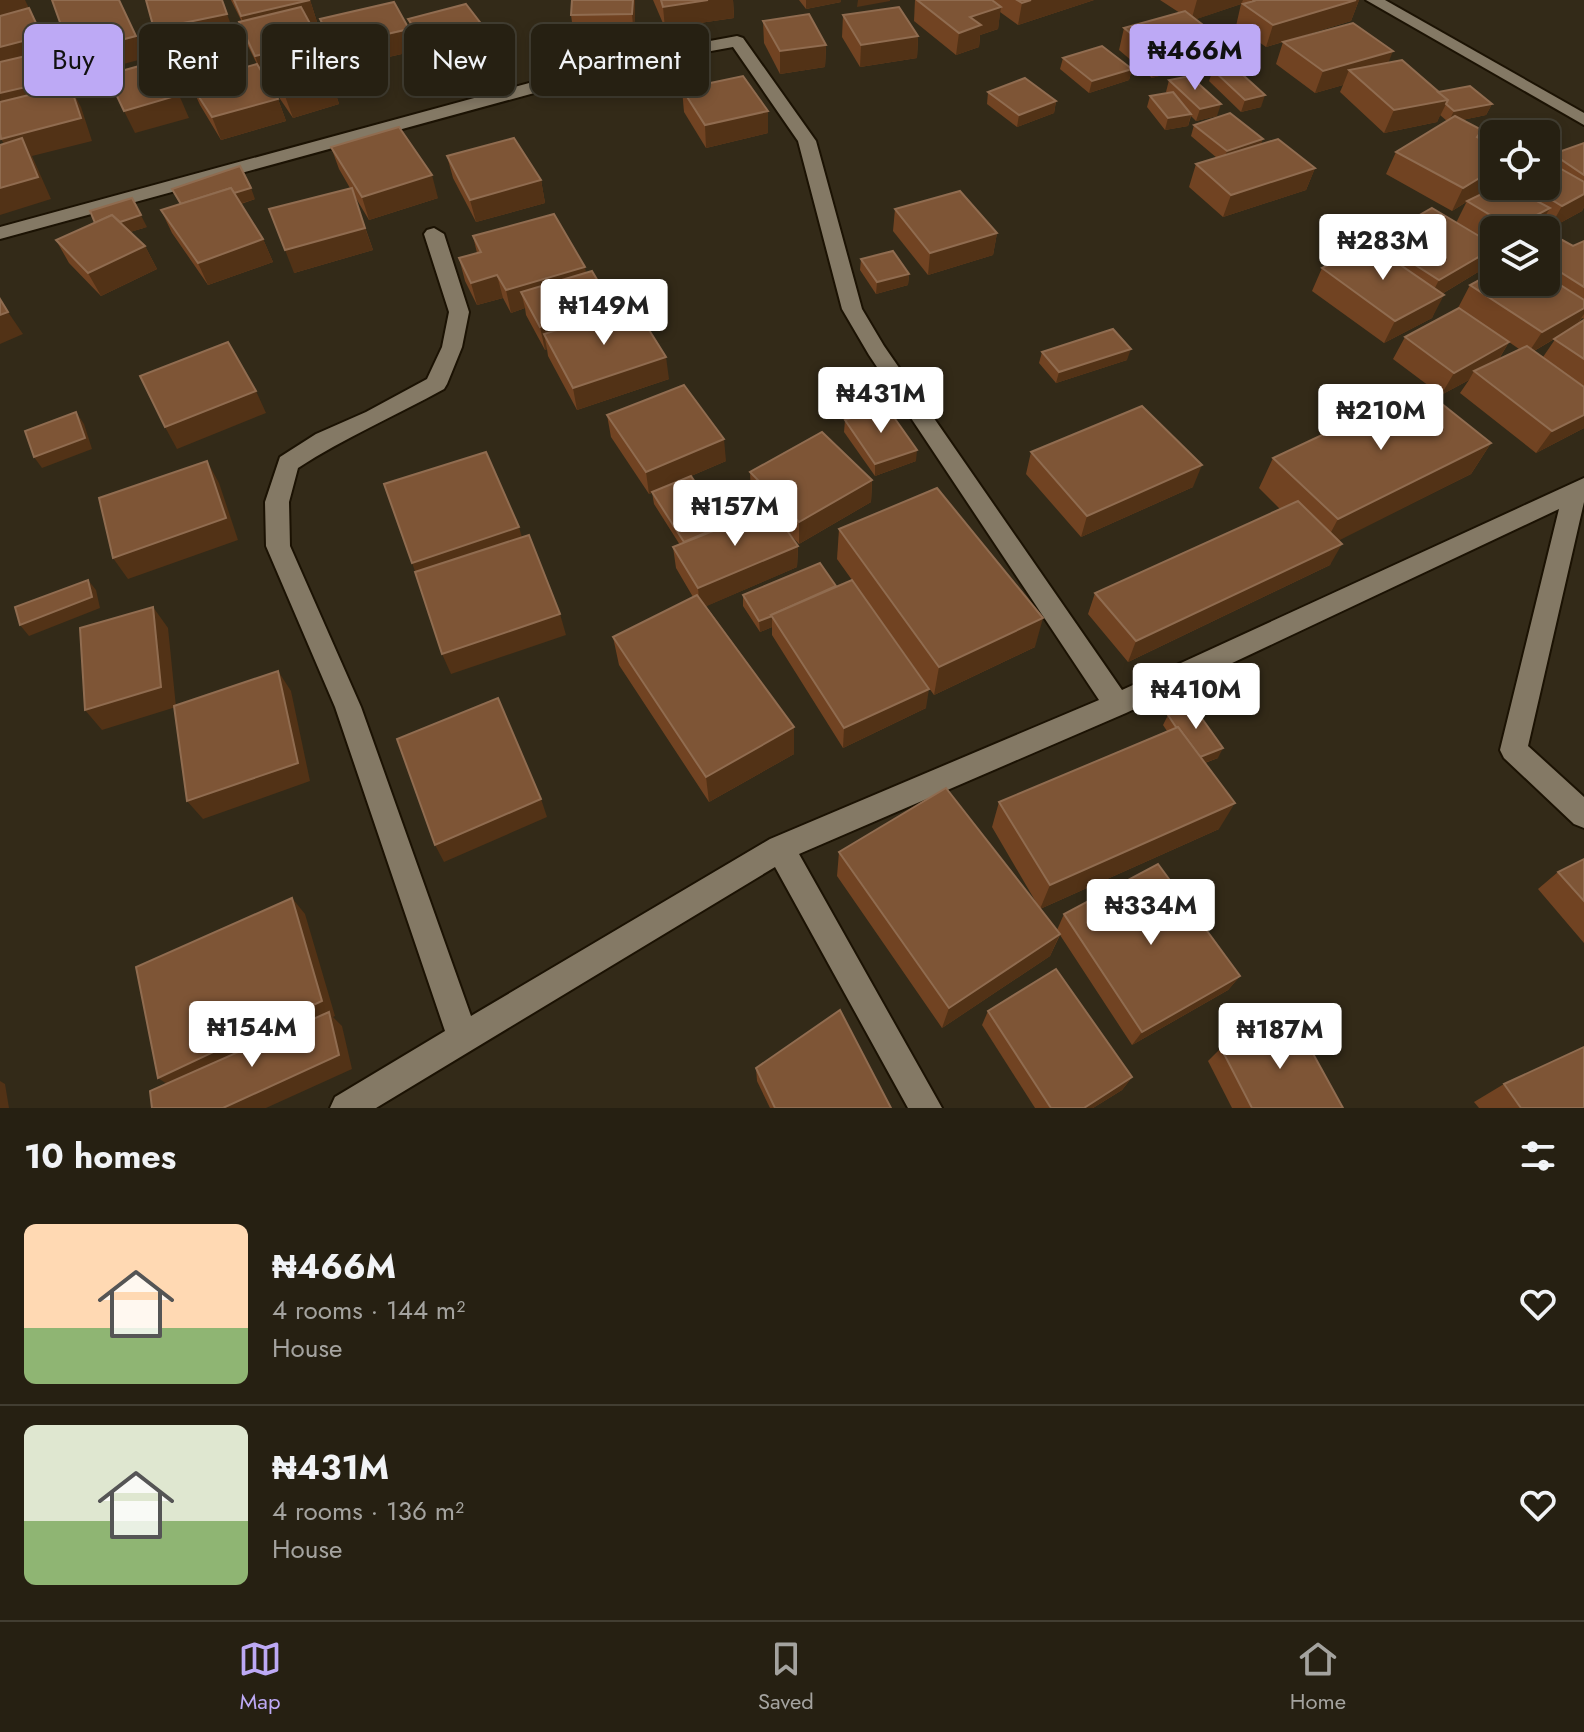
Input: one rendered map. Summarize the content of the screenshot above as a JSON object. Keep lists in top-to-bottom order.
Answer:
{
  "page": {
    "price": [
      "₦466M",
      "₦283M",
      "₦149M",
      "₦431M",
      "₦210M",
      "₦157M",
      "₦410M",
      "₦334M",
      "₦154M",
      "₦187M"
    ],
    "chip": [
      "Buy",
      "Rent",
      "Filters",
      "New",
      "Apartment"
    ],
    "heading": "10 homes",
    "list": [
      {
        "name": "₦466M",
        "note": "4 rooms · 144 m² · House"
      },
      {
        "name": "₦431M",
        "note": "4 rooms · 136 m² · House"
      }
    ],
    "tabs": ["Map", "Saved", "Home"]
  }
}
